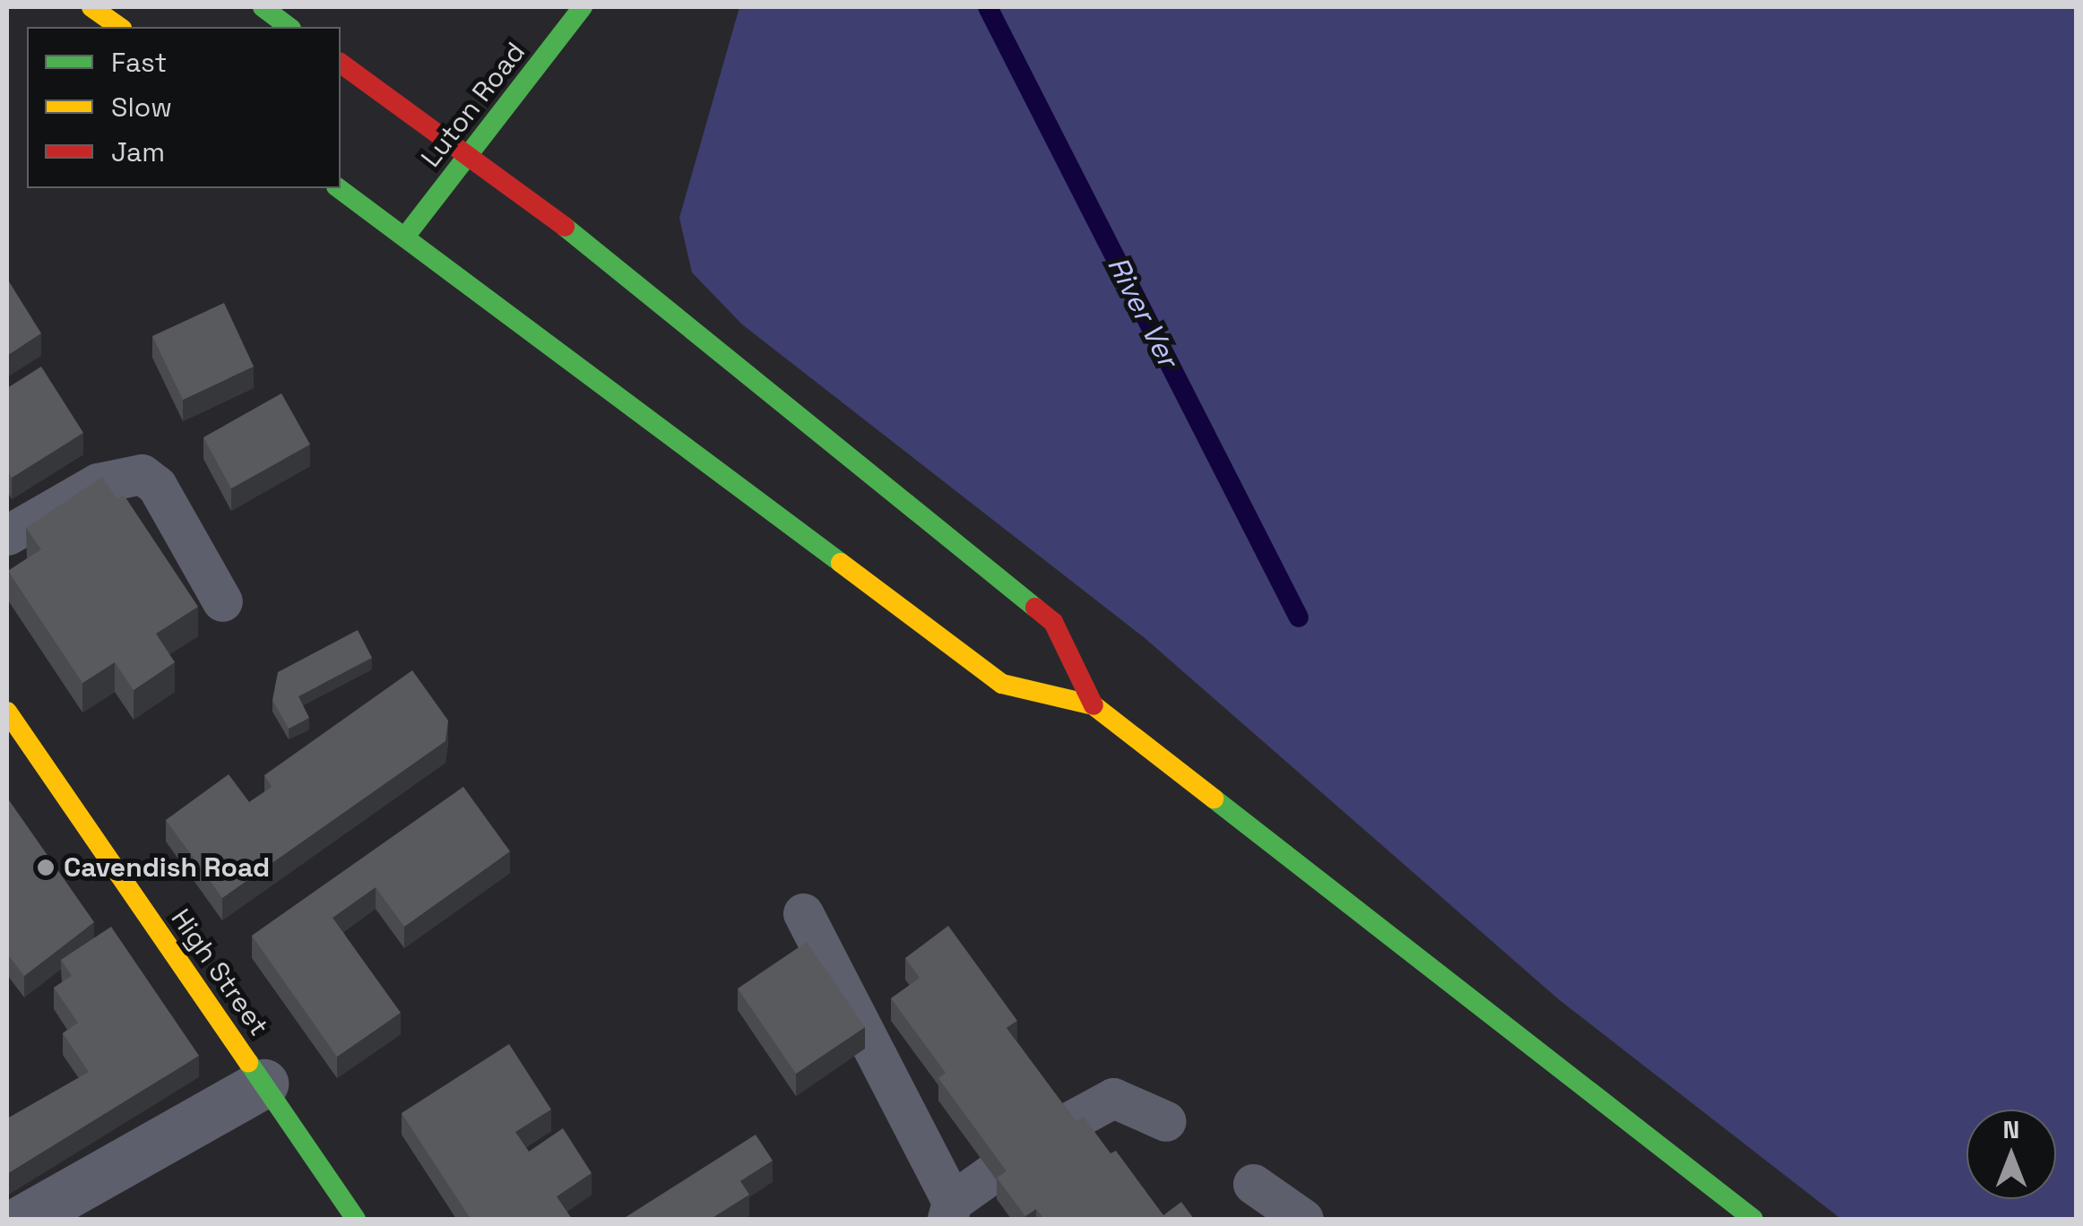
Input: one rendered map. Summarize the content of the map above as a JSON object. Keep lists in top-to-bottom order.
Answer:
{
  "streets": {
    "main road": ["Luton Road", "High Street"]
  },
  "water": ["River Ver"],
  "places": ["Cavendish Road"],
  "legend": ["Fast", "Slow", "Jam"],
  "north": "top"
}
